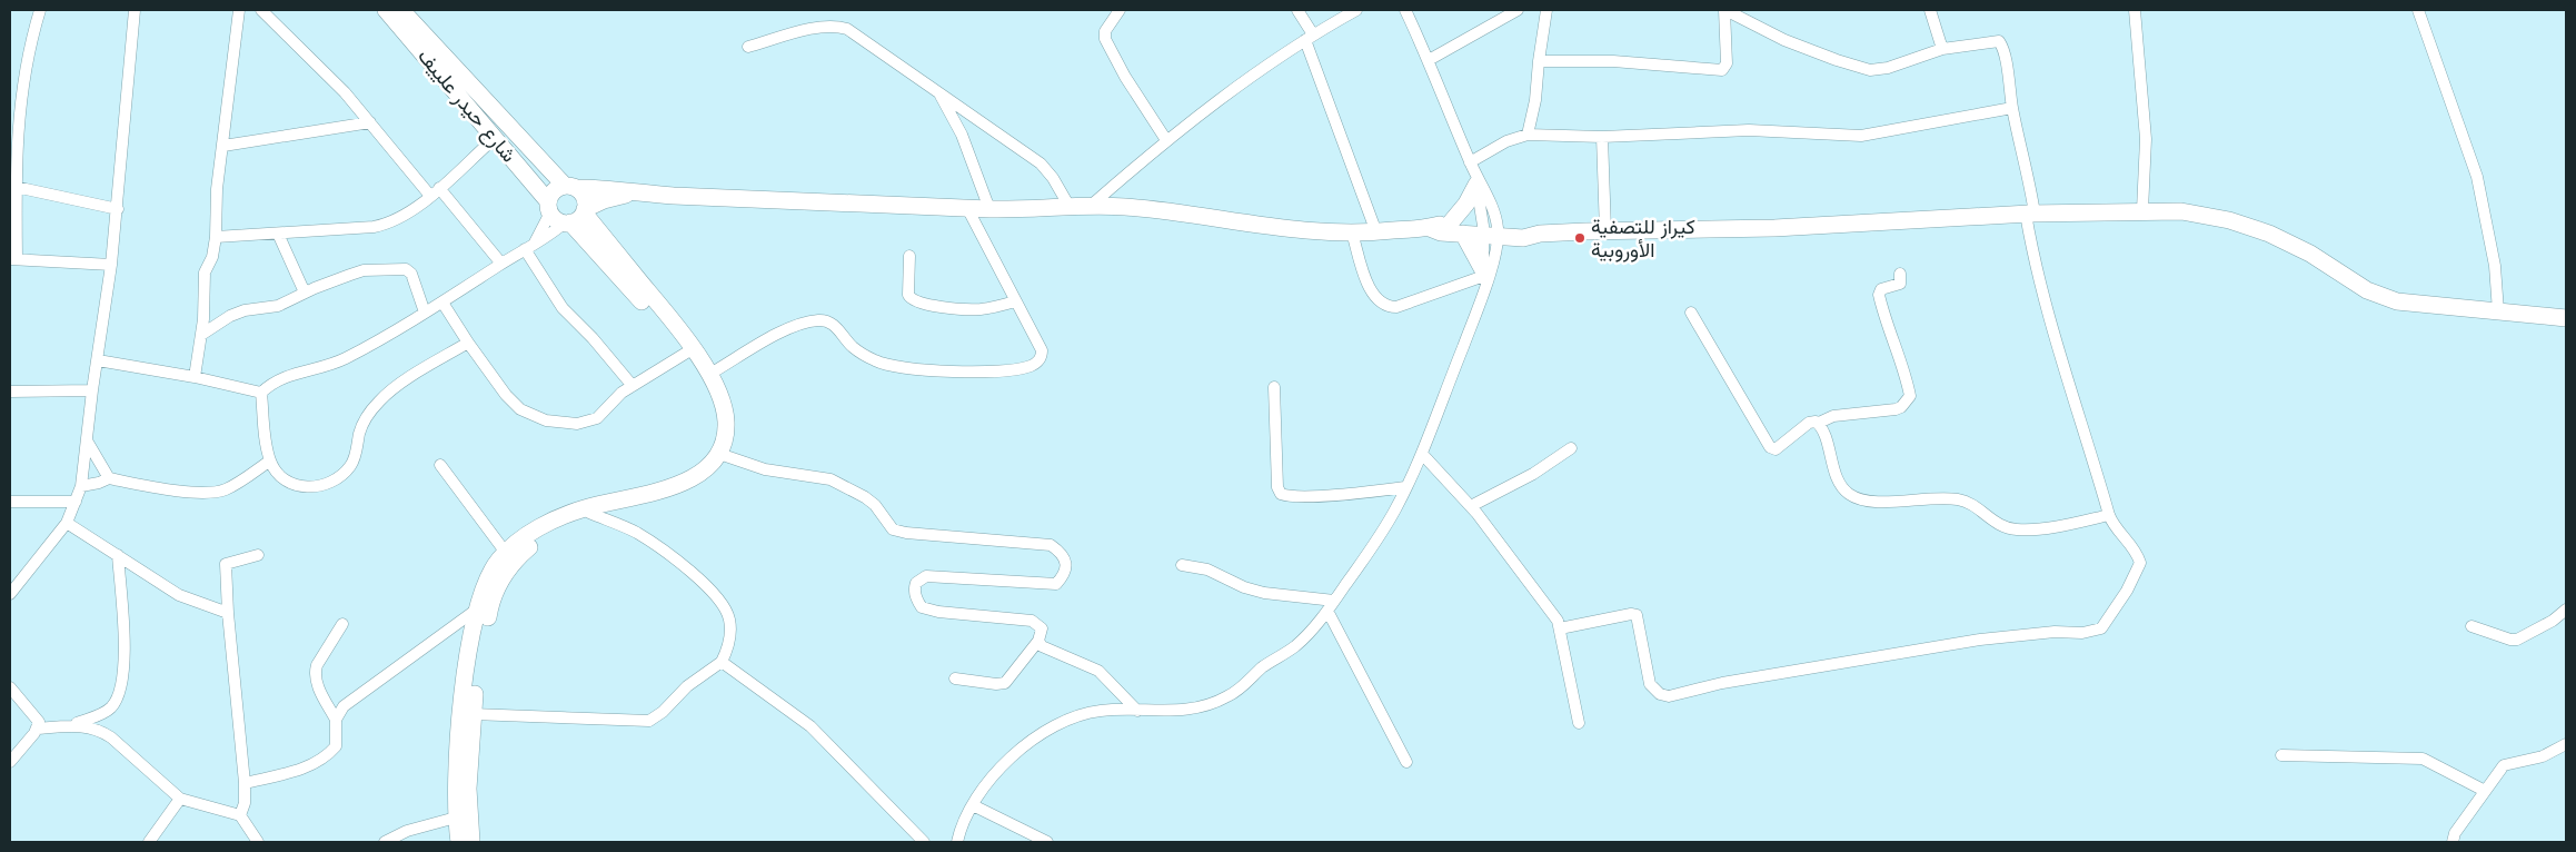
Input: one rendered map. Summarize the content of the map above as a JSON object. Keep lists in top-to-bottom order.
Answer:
{
  "streets": {
    "street": ["شارع حيدر علييف"]
  },
  "places": ["كيراز للتصفية الأوروبية"]
}
